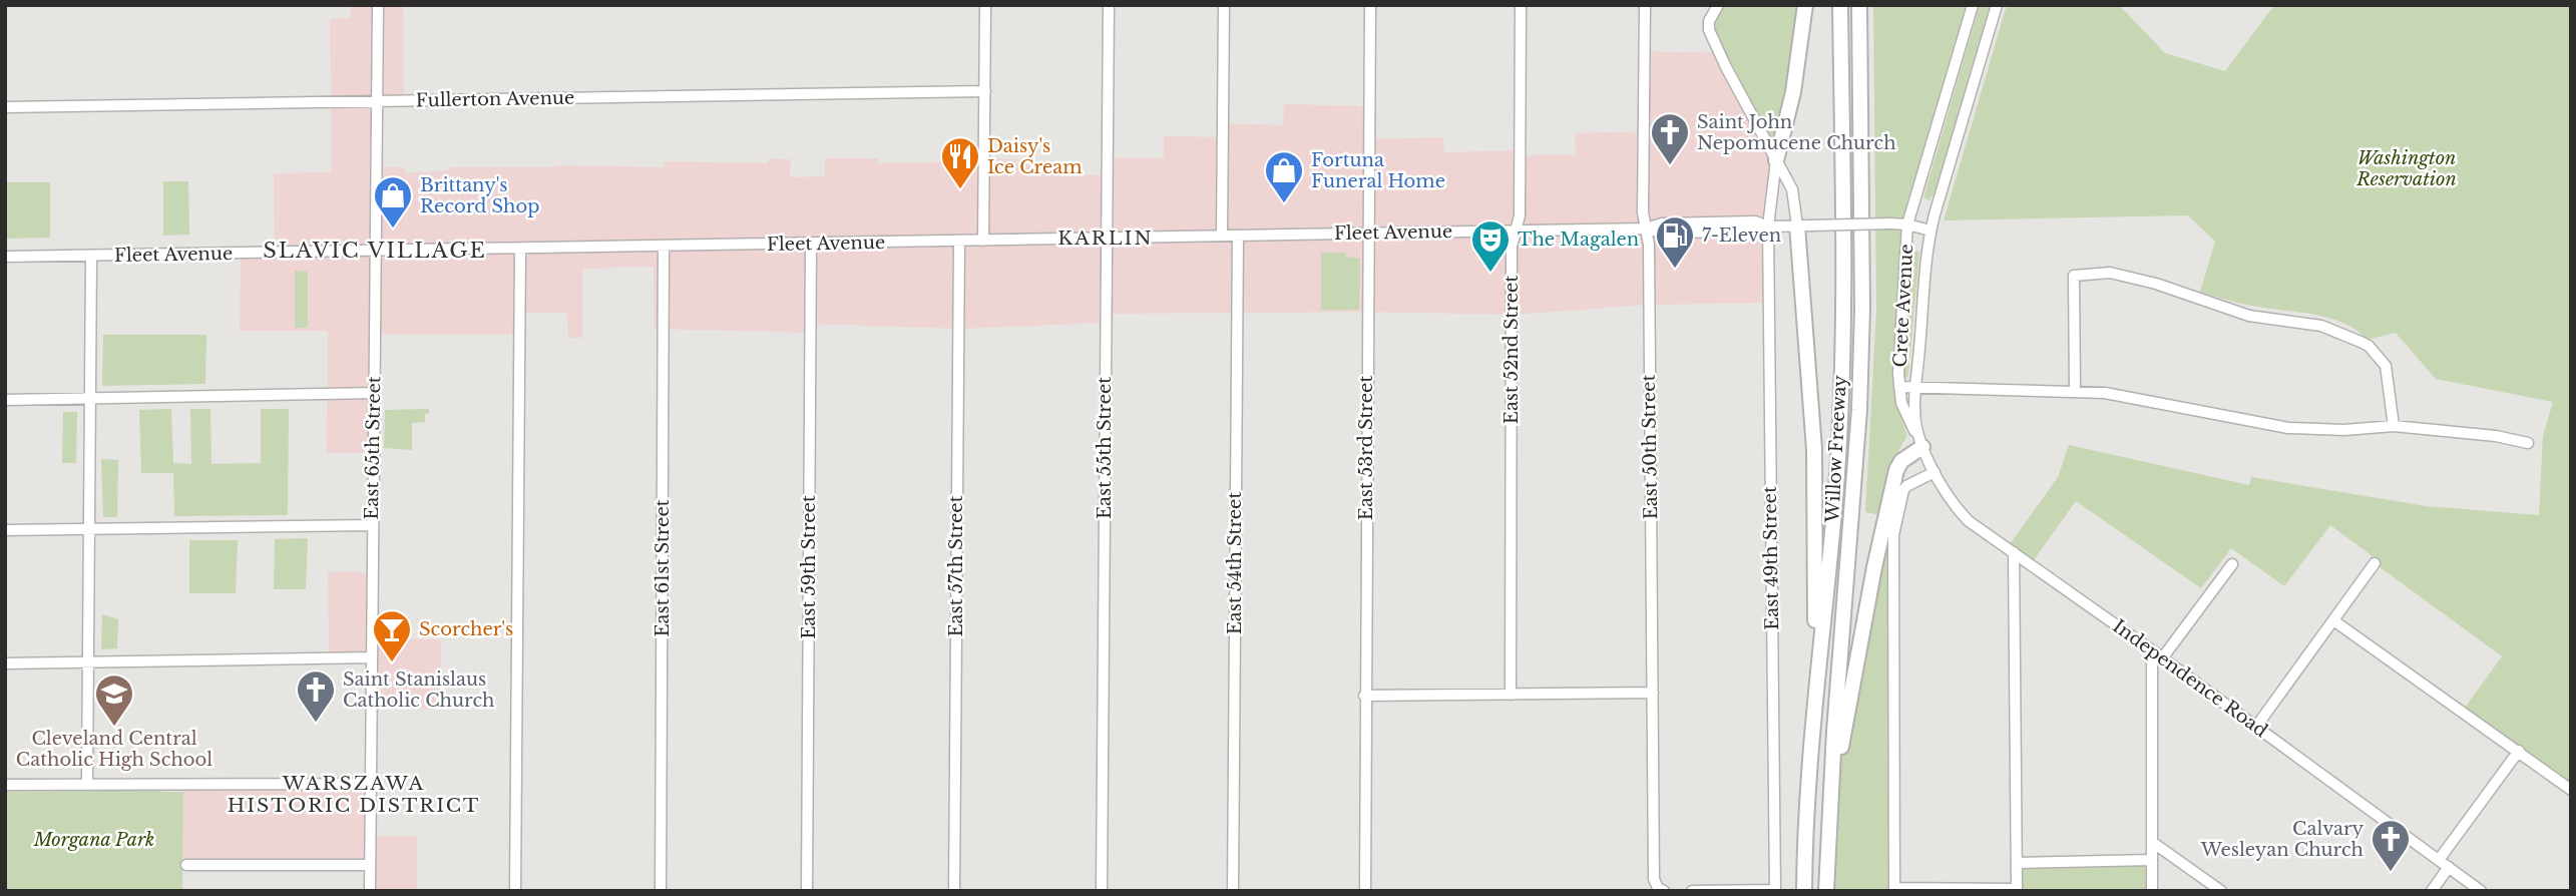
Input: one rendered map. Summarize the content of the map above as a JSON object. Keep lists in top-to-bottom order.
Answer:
{
  "streets": {
    "highway": ["Willow Freeway"],
    "street": [
      "Fullerton Avenue",
      "Fleet Avenue",
      "Crete Avenue",
      "East 52nd Street",
      "East 50th Street",
      "East 65th Street",
      "East 55th Street",
      "East 53rd Street",
      "East 49th Street",
      "East 54th Street",
      "East 57th Street",
      "East 59th Street",
      "East 61st Street",
      "Independence Road"
    ]
  },
  "crossings": [
    ["Fullerton Avenue", "East 65th Street"],
    ["Fleet Avenue", "Crete Avenue"],
    ["Fleet Avenue", "East 52nd Street"],
    ["Fleet Avenue", "East 50th Street"],
    ["Fleet Avenue", "East 65th Street"],
    ["Fleet Avenue", "East 55th Street"],
    ["Fleet Avenue", "East 53rd Street"],
    ["Fleet Avenue", "East 49th Street"],
    ["Fleet Avenue", "East 54th Street"],
    ["Fleet Avenue", "East 57th Street"],
    ["Fleet Avenue", "East 59th Street"],
    ["Fleet Avenue", "East 61st Street"],
    ["Crete Avenue", "Independence Road"]
  ],
  "districts": ["KARLIN", "SLAVIC VILLAGE", "WARSZAWA HISTORIC DISTRICT"],
  "parks": ["Washington Reservation", "Morgana Park"],
  "places": {
    "church": ["Saint John Nepomucene Church", "Saint Stanislaus Catholic Church", "Calvary Wesleyan Church"],
    "restaurant": ["Daisy's Ice Cream"],
    "shop": ["Fortuna Funeral Home", "Brittany's Record Shop"],
    "fuel station": ["7-Eleven"],
    "theatre": ["The Magalen"],
    "bar": ["Scorcher's"],
    "school or university": ["Cleveland Central Catholic High School"]
  }
}
